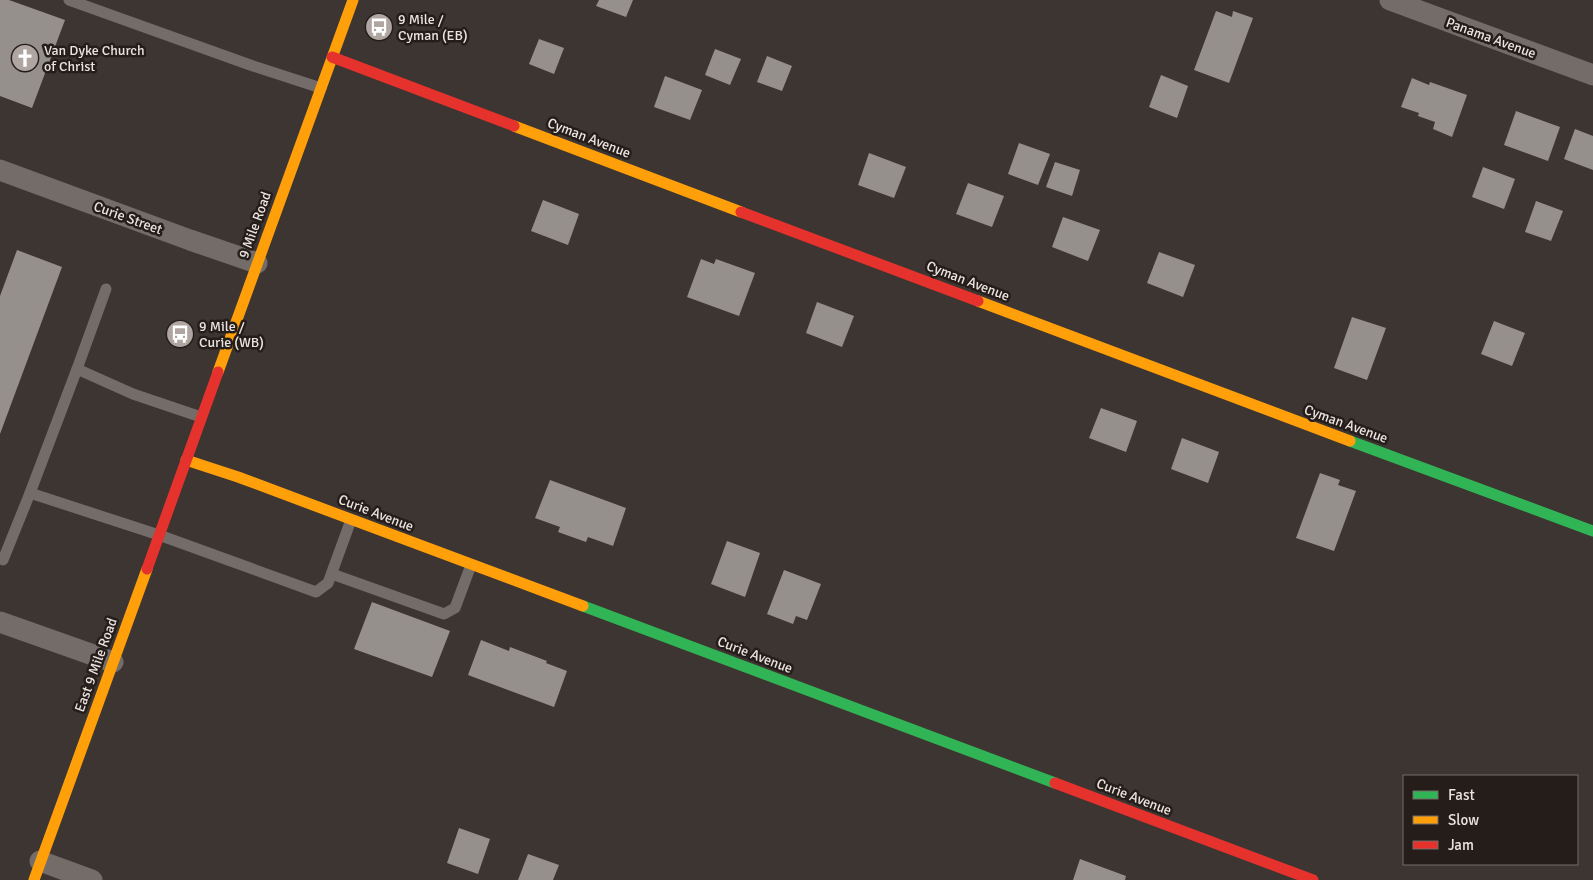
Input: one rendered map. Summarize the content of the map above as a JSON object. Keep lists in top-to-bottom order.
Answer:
{
  "streets": {
    "street": [
      "Panama Avenue",
      "Cyman Avenue",
      "Curie Street",
      "9 Mile Road",
      "Curie Avenue",
      "East 9 Mile Road"
    ]
  },
  "crossings": [
    ["Cyman Avenue", "9 Mile Road"],
    ["Curie Street", "9 Mile Road"],
    ["9 Mile Road", "Curie Avenue"],
    ["9 Mile Road", "East 9 Mile Road"],
    ["Curie Avenue", "East 9 Mile Road"]
  ],
  "places": {
    "bus stop": ["9 Mile / Cyman (EB)", "9 Mile / Curie (WB)"],
    "church": ["Van Dyke Church of Christ"]
  },
  "legend": ["Fast", "Slow", "Jam"]
}
